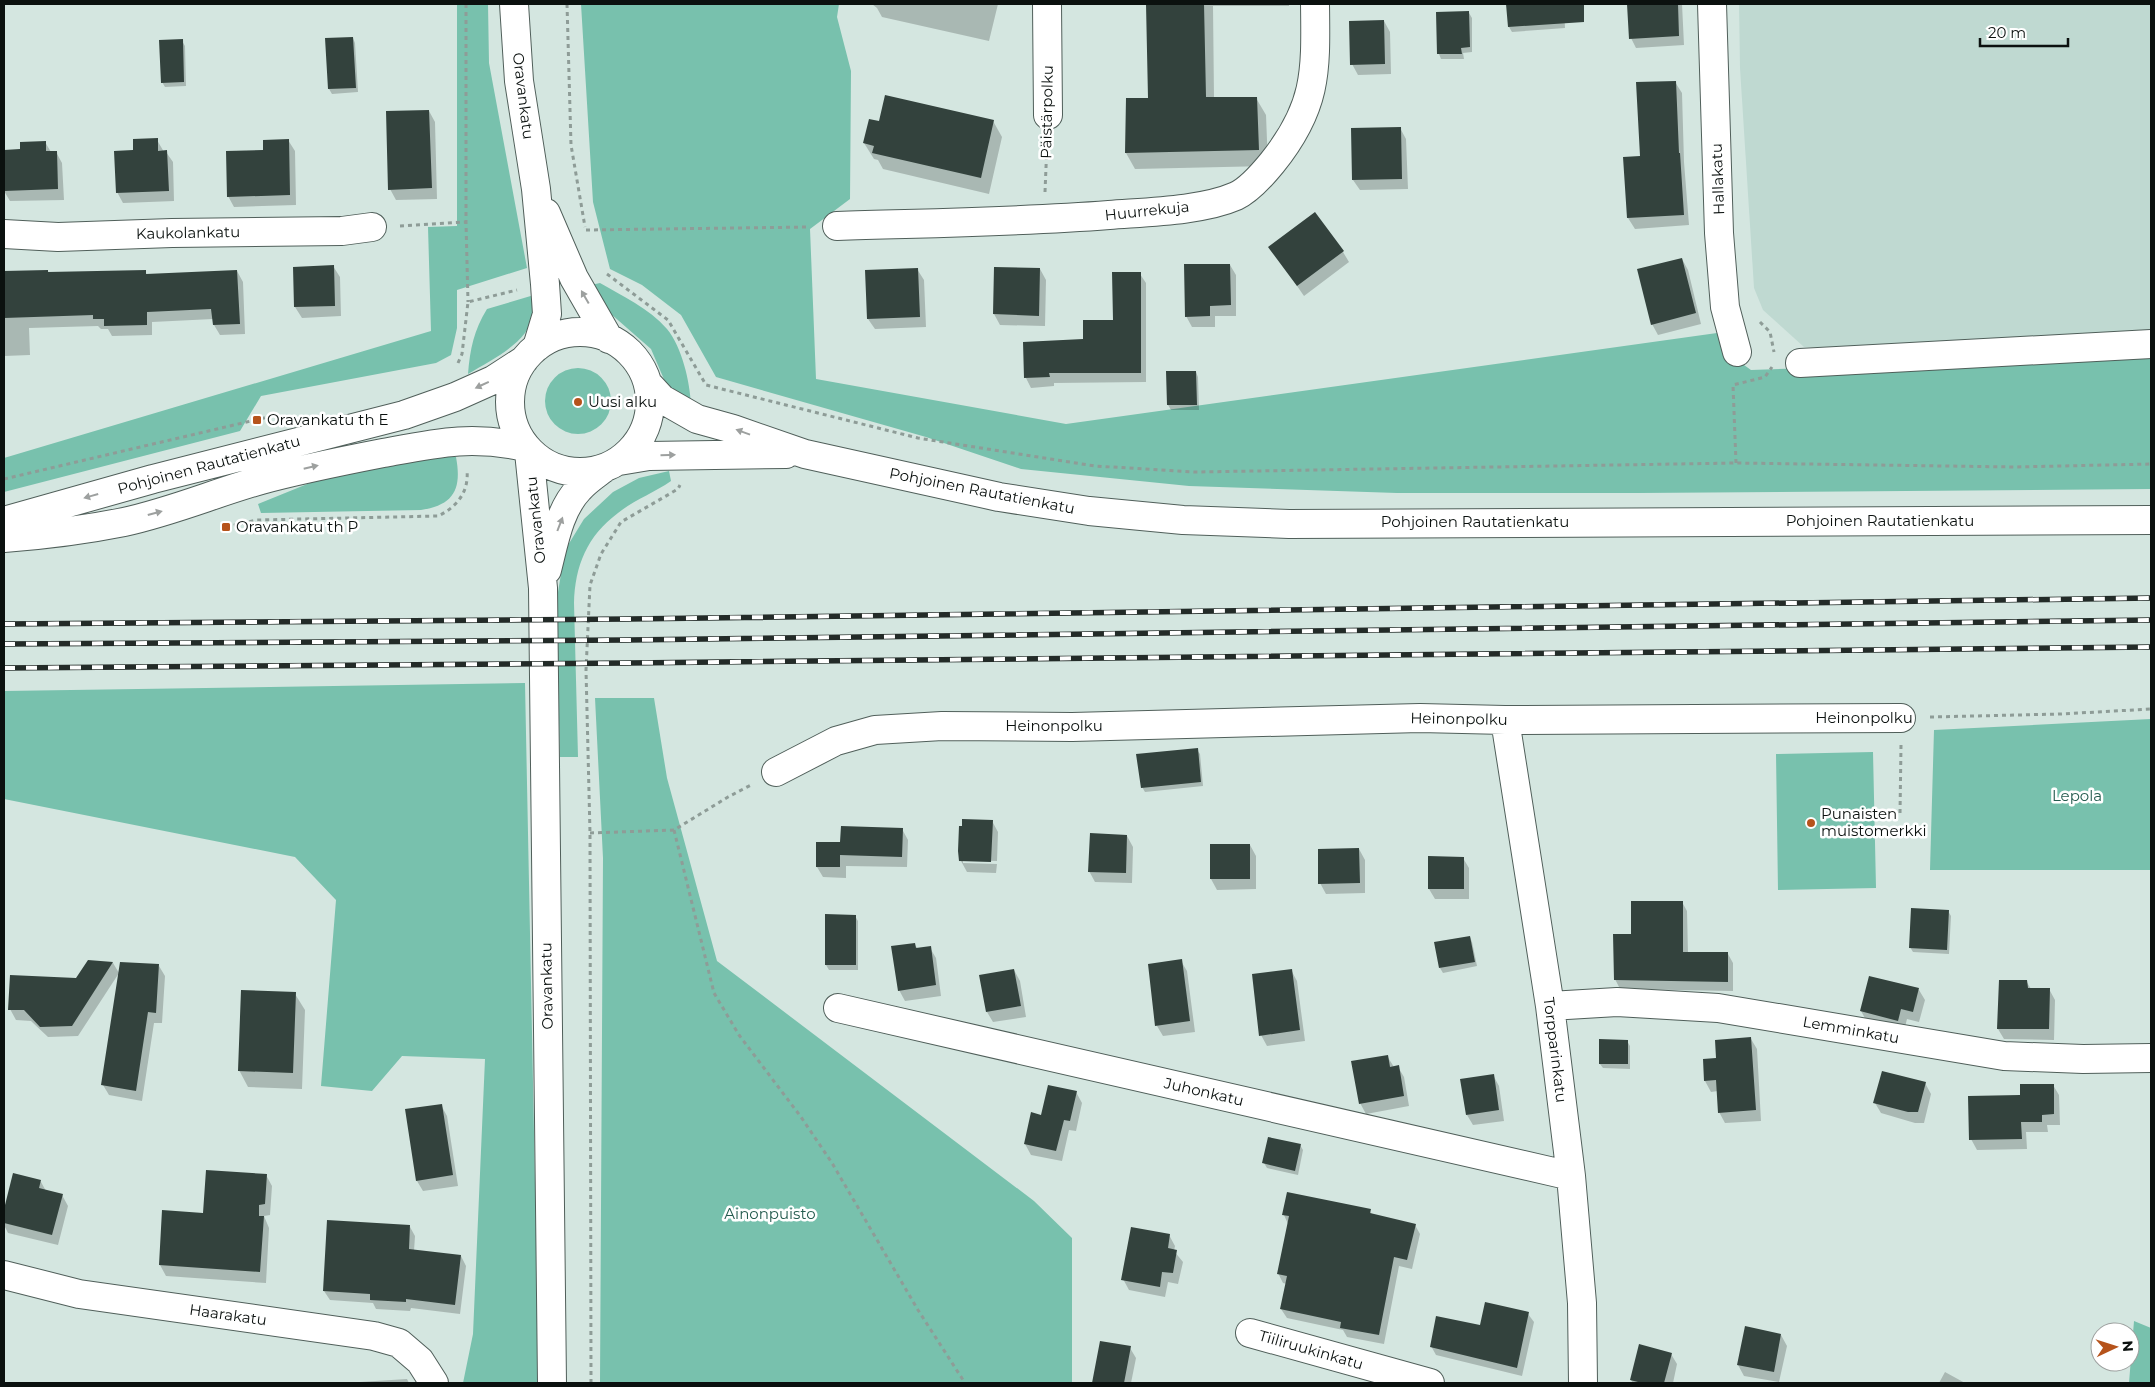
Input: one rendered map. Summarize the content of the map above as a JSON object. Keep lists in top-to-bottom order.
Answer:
{
  "streets": {
    "street": [
      "Oravankatu",
      "Päistärpolku",
      "Hallakatu",
      "Huurrekuja",
      "Kaukolankatu",
      "Pohjoinen Rautatienkatu",
      "Heinonpolku",
      "Lemminkatu",
      "Torpparinkatu",
      "Juhonkatu",
      "Haarakatu",
      "Tiiliruukinkatu"
    ]
  },
  "crossings": [
    ["Oravankatu", "Pohjoinen Rautatienkatu"],
    ["Päistärpolku", "Huurrekuja"],
    ["Heinonpolku", "Torpparinkatu"],
    ["Lemminkatu", "Torpparinkatu"],
    ["Torpparinkatu", "Juhonkatu"]
  ],
  "parks": ["Lepola", "Ainonpuisto"],
  "places": {
    "other": ["Uusi alku", "Punaisten muistomerkki"],
    "transit": ["Oravankatu th E", "Oravankatu th P"]
  },
  "scale_bar": "20 m",
  "north": "right"
}
